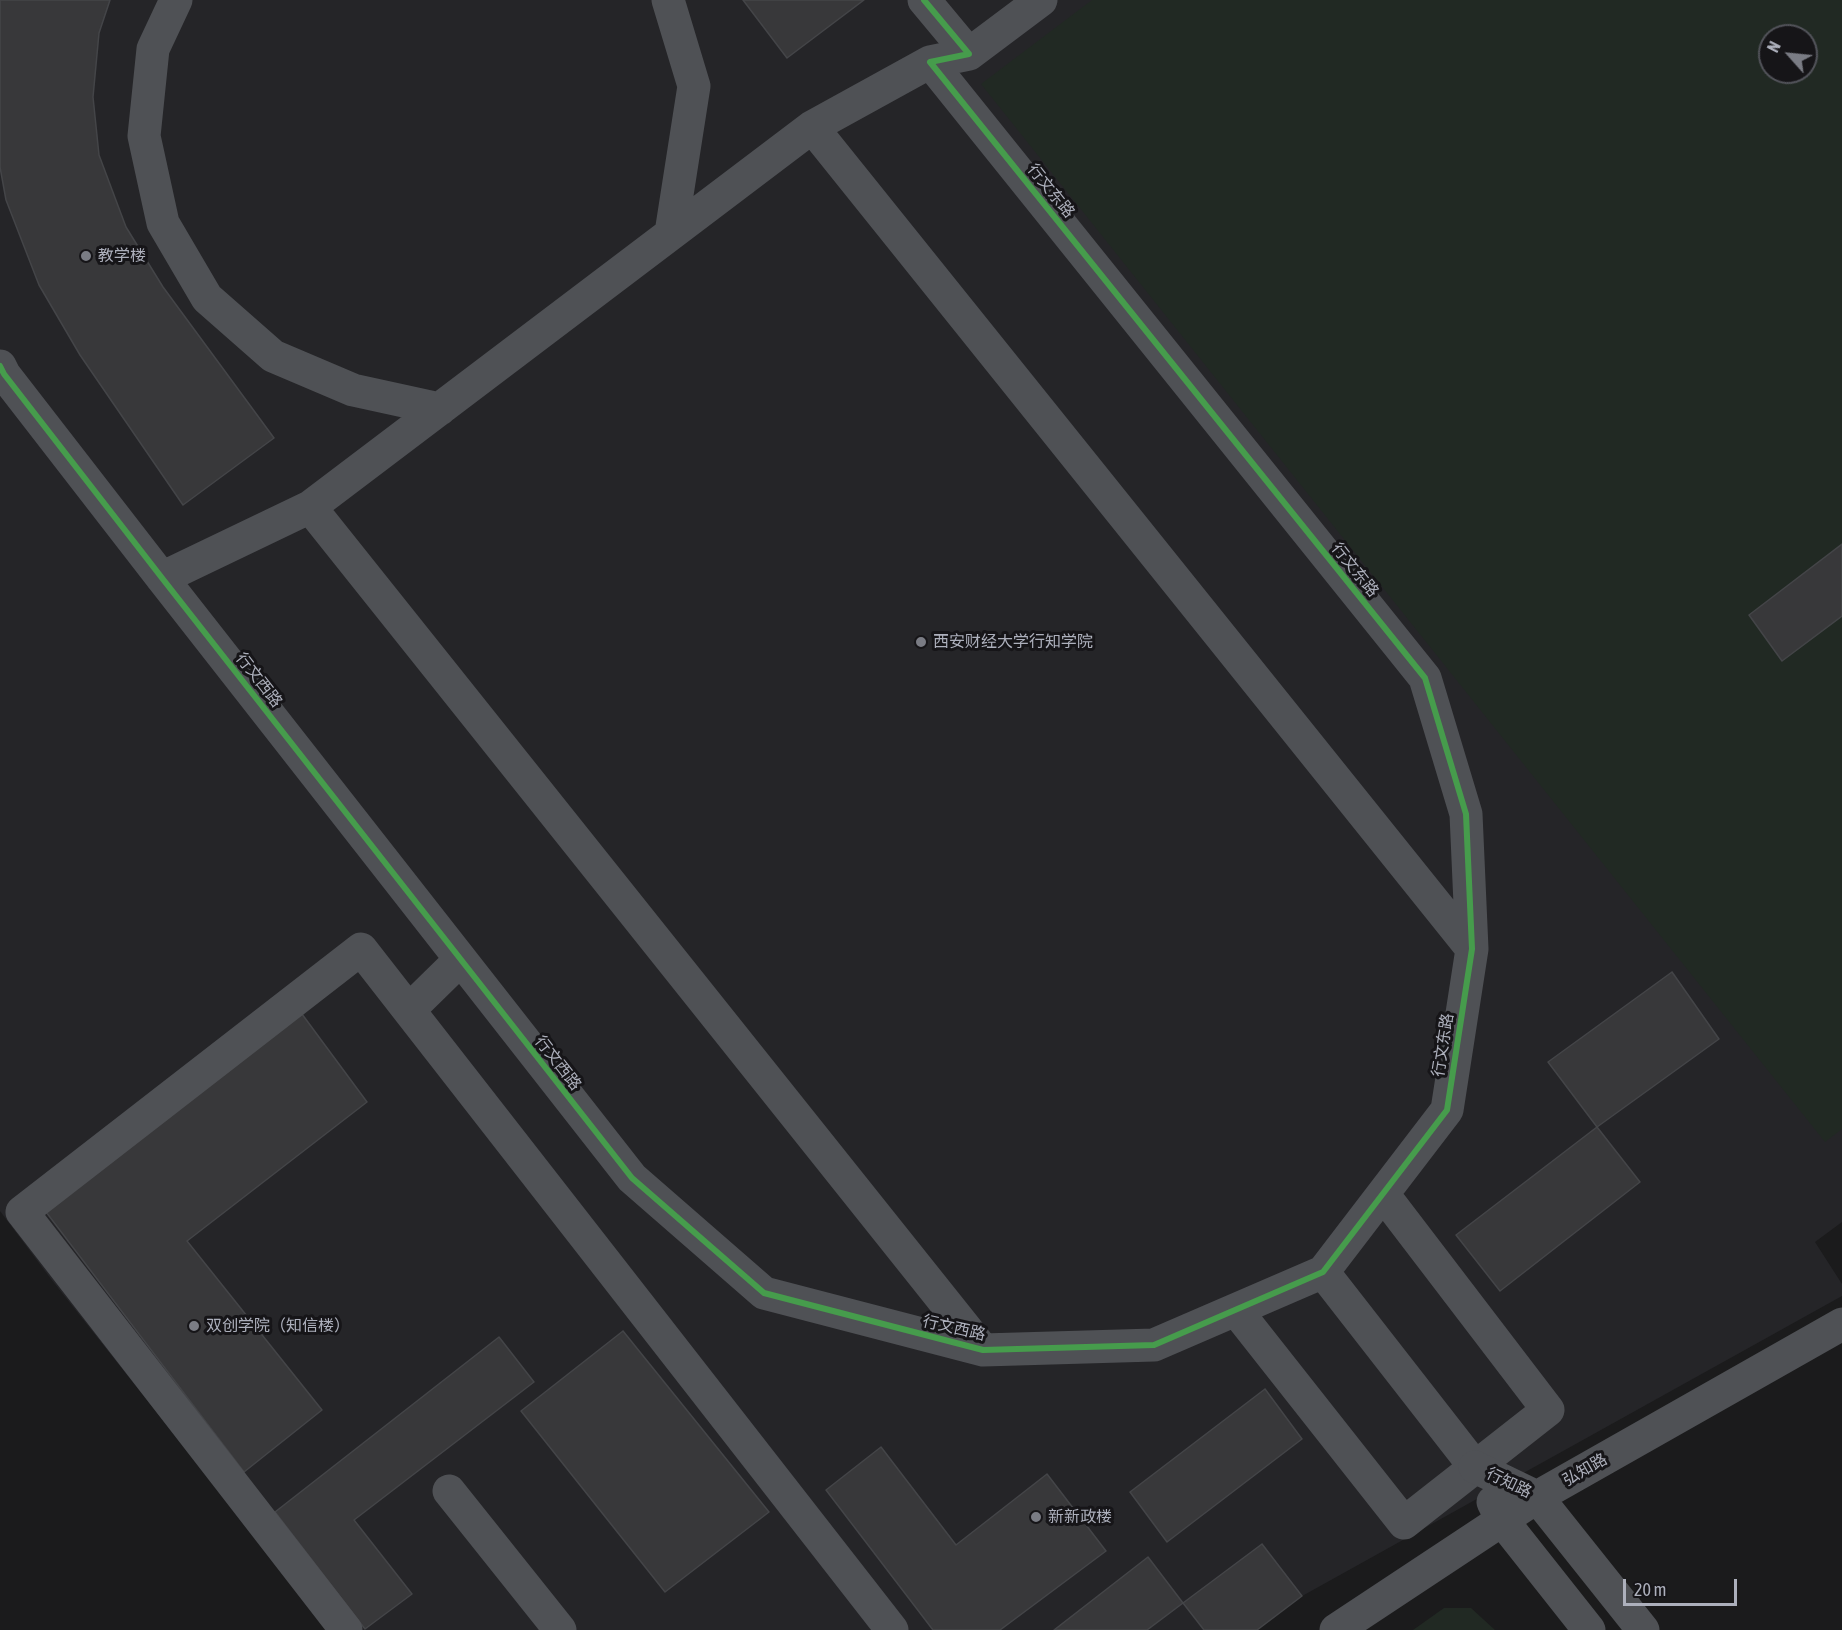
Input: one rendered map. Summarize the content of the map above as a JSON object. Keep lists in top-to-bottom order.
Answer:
{
  "streets": {
    "street": [
      "行文东路",
      "行文西路",
      "弘知路",
      "行知路"
    ]
  },
  "crossings": [
    ["行文东路", "行文西路"],
    ["弘知路", "行知路"]
  ],
  "places": [
    "教学楼",
    "西安财经大学行知学院",
    "双创学院（知信楼）",
    "新新政楼"
  ],
  "scale_bar": "20 m",
  "north": "top left"
}
